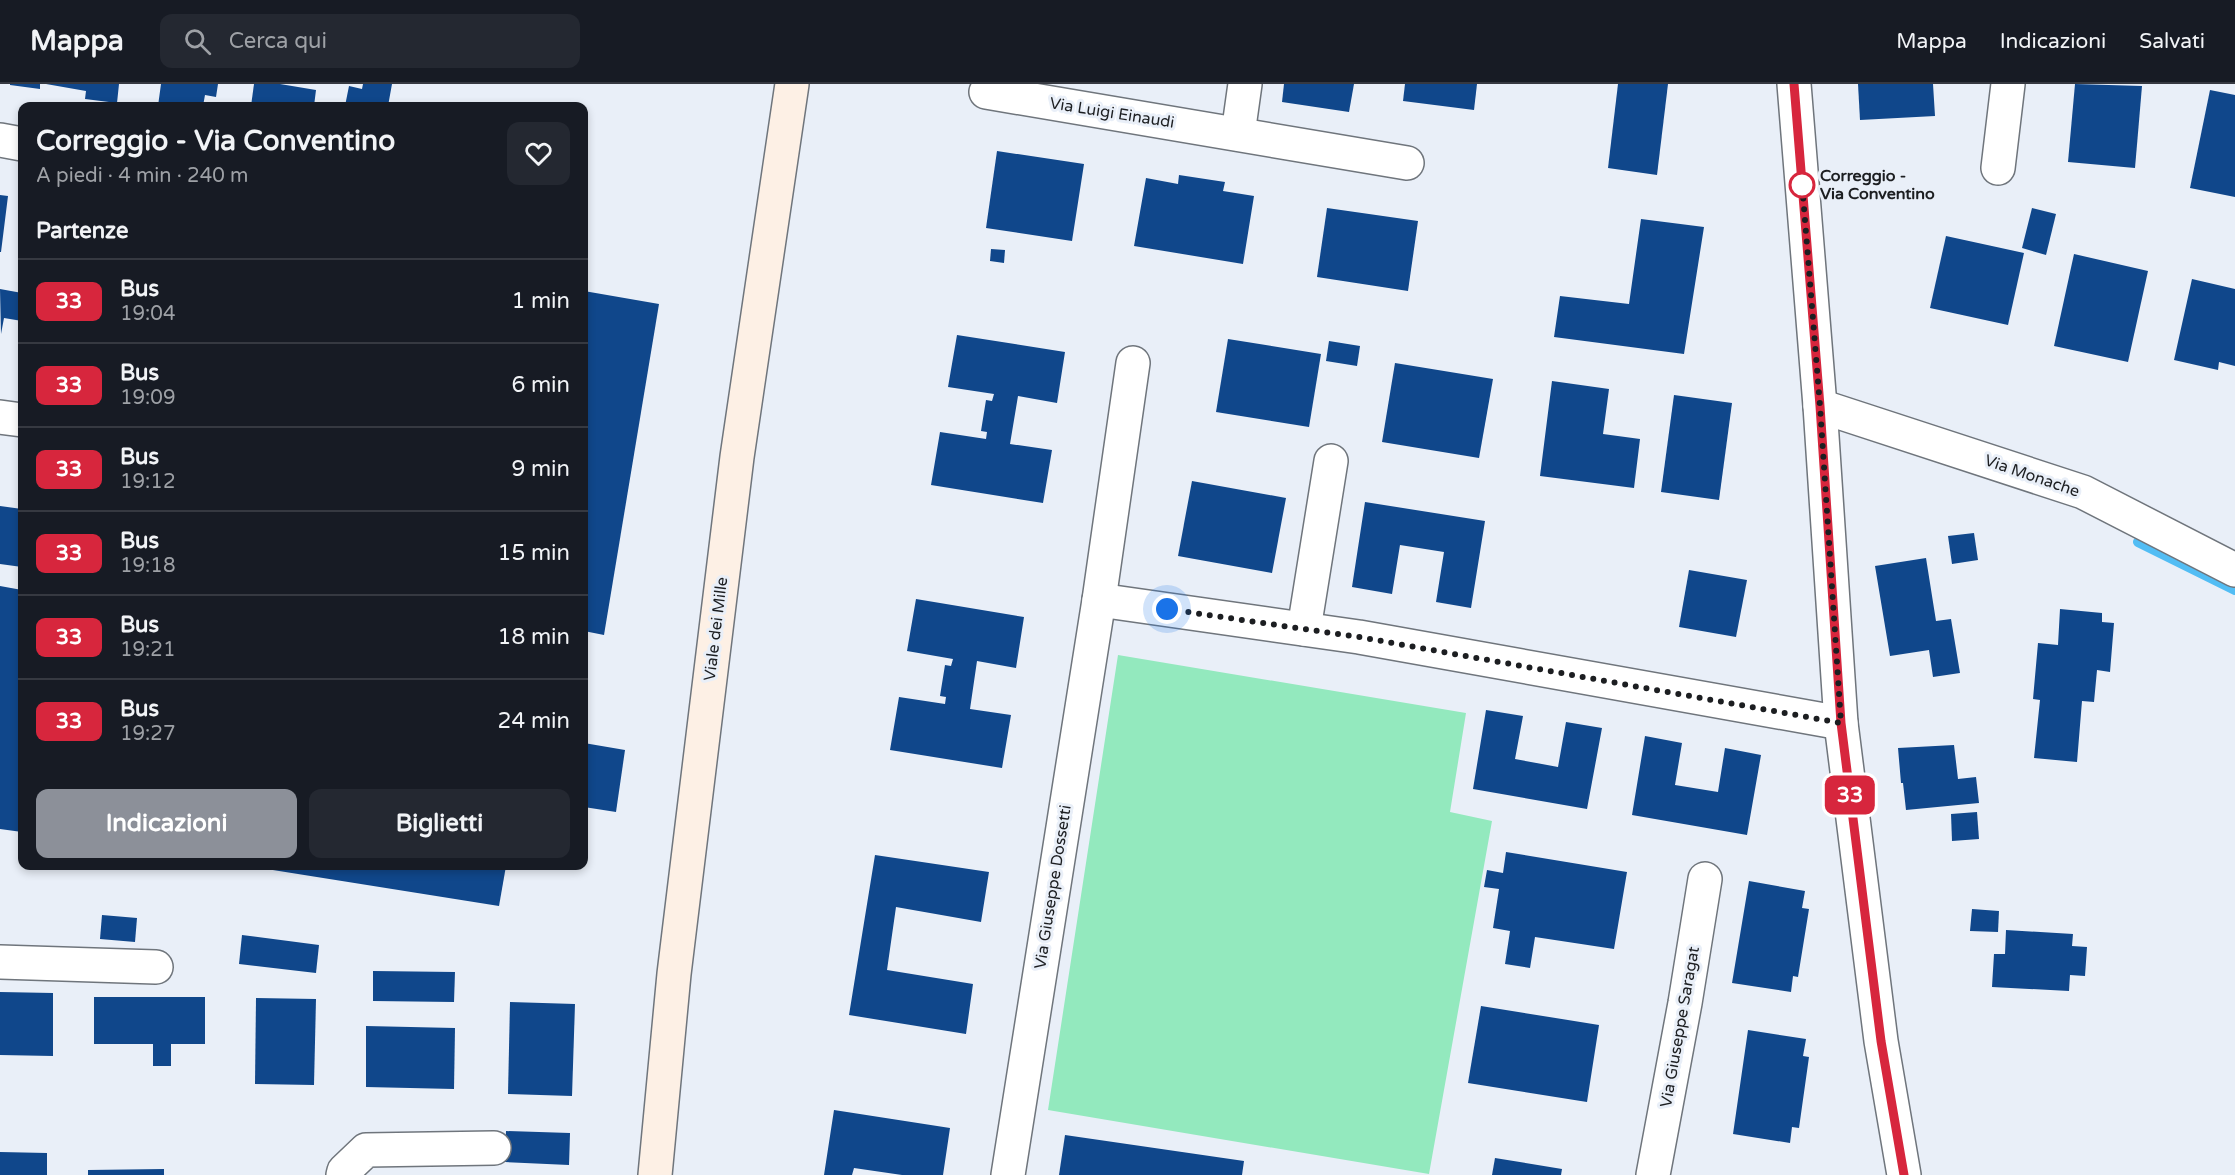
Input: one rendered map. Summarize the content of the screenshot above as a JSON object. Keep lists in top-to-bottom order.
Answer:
{
  "streets": {
    "main road": ["Viale dei Mille"],
    "street": [
      "Via Luigi Einaudi",
      "Via Monache",
      "Via Giuseppe Dossetti",
      "Via Giuseppe Saragat"
    ]
  },
  "places": ["Correggio - Via Conventino"],
  "lines": ["bus line 33"],
  "page": {
    "header": "Mappa",
    "search": "Cerca qui",
    "nav": ["Mappa", "Indicazioni", "Salvati"],
    "on_map": "33",
    "heading": [
      ["Correggio - Via Conventino", "A piedi · 4 min · 240 m"],
      "Partenze"
    ],
    "list": [
      {
        "mark": "33",
        "name": "Bus",
        "note": "19:04",
        "value": "1 min"
      },
      {
        "mark": "33",
        "name": "Bus",
        "note": "19:09",
        "value": "6 min"
      },
      {
        "mark": "33",
        "name": "Bus",
        "note": "19:12",
        "value": "9 min"
      },
      {
        "mark": "33",
        "name": "Bus",
        "note": "19:18",
        "value": "15 min"
      },
      {
        "mark": "33",
        "name": "Bus",
        "note": "19:21",
        "value": "18 min"
      },
      {
        "mark": "33",
        "name": "Bus",
        "note": "19:27",
        "value": "24 min"
      }
    ],
    "buttons": ["Indicazioni", "Biglietti"]
  }
}
